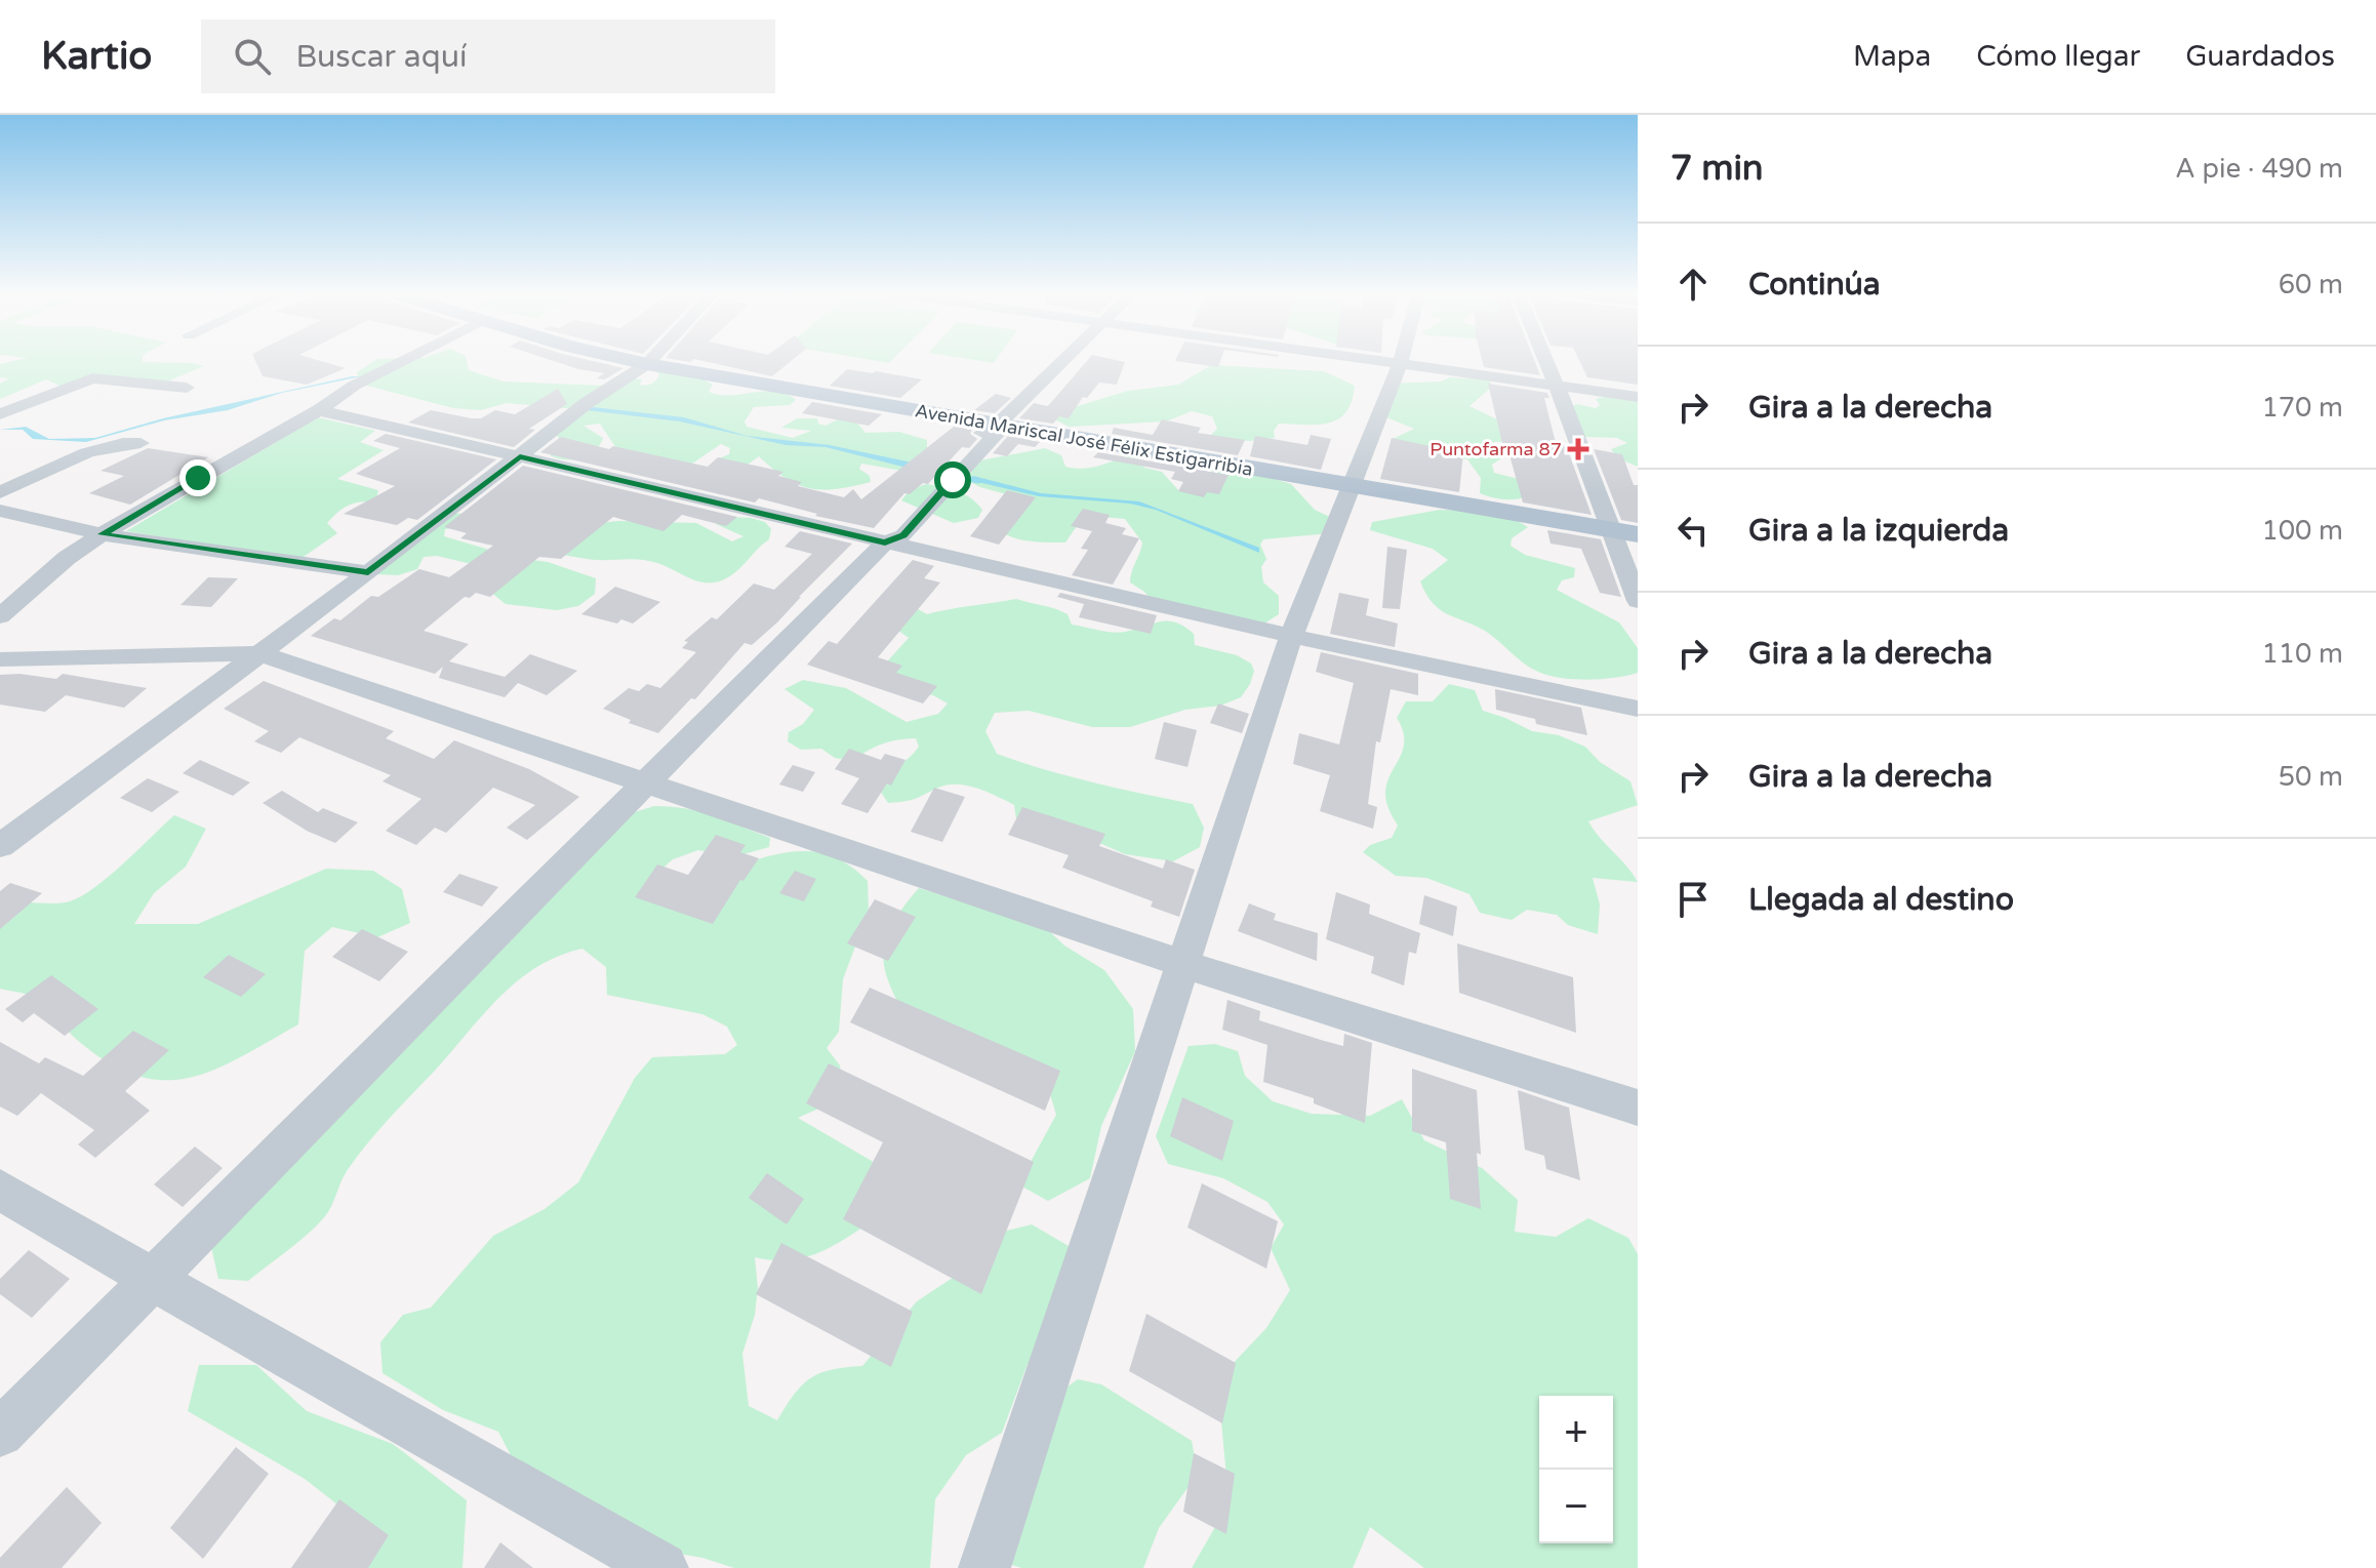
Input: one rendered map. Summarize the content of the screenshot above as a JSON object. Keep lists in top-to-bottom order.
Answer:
{
  "streets": {
    "main road": ["Avenida Mariscal José Félix Estigarribia"]
  },
  "places": {
    "health": ["Puntofarma 87"]
  },
  "page": {
    "header": "Kartio",
    "search": "Buscar aquí",
    "nav": ["Mapa", "Cómo llegar", "Guardados"],
    "heading": ["7 min", "A pie · 490 m"],
    "list": [
      ["Continúa", "60 m"],
      ["Gira a la derecha", "170 m"],
      ["Gira a la izquierda", "100 m"],
      ["Gira a la derecha", "110 m"],
      ["Gira a la derecha", "50 m"],
      "Llegada al destino"
    ],
    "map_buttons": ["+", "−"]
  }
}
